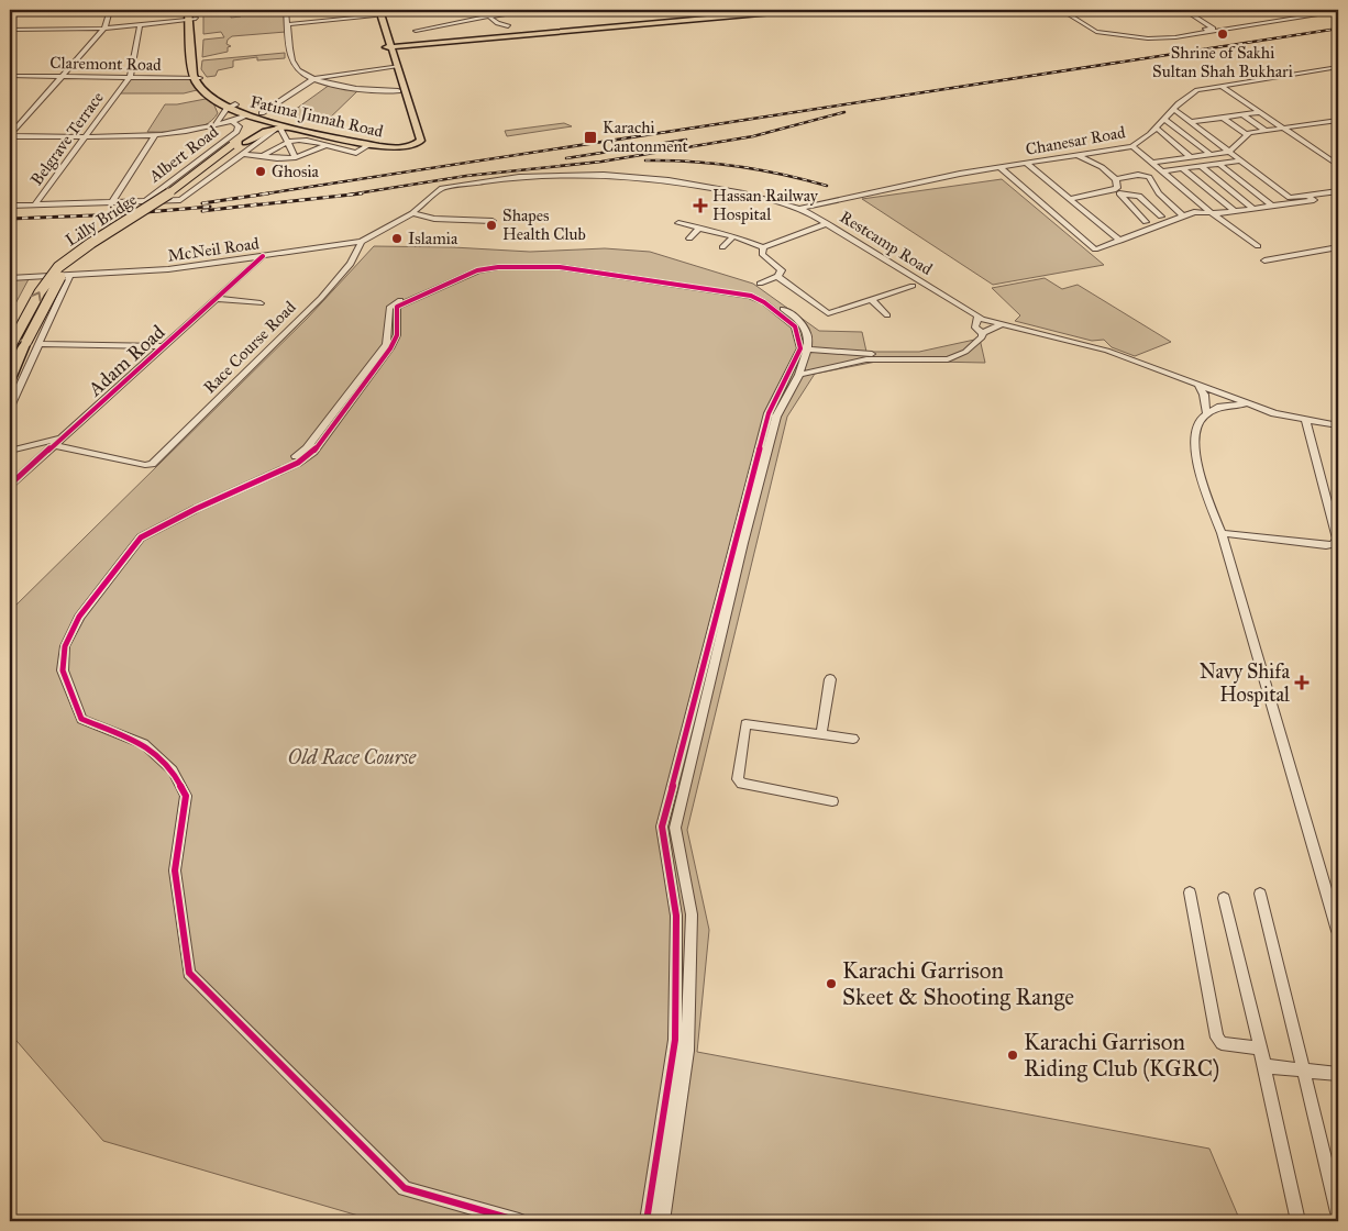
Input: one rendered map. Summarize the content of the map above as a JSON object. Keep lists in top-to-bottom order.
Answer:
{
  "streets": {
    "main road": ["Fatima Jinnah Road", "Lilly Bridge"],
    "street": [
      "Claremont Road",
      "Belgrave Terrace",
      "Chanesar Road",
      "Albert Road",
      "Restcamp Road",
      "McNeil Road",
      "Race Course Road",
      "Adam Road"
    ]
  },
  "crossings": [
    ["Claremont Road", "Fatima Jinnah Road"],
    ["Claremont Road", "Belgrave Terrace"],
    ["Belgrave Terrace", "Albert Road"],
    ["Chanesar Road", "Restcamp Road"],
    ["Restcamp Road", "McNeil Road"],
    ["McNeil Road", "Race Course Road"],
    ["McNeil Road", "Adam Road"],
    ["Race Course Road", "Adam Road"]
  ],
  "parks": ["Old Race Course"],
  "places": {
    "other": [
      "Shrine of Sakhi Sultan Shah Bukhari",
      "Ghosia",
      "Shapes Health Club",
      "Islamia",
      "Karachi Garrison Skeet & Shooting Range",
      "Karachi Garrison Riding Club (KGRC)"
    ],
    "transit": ["Karachi Cantonment"],
    "health": ["Hassan Railway Hospital", "Navy Shifa Hospital"]
  }
}
